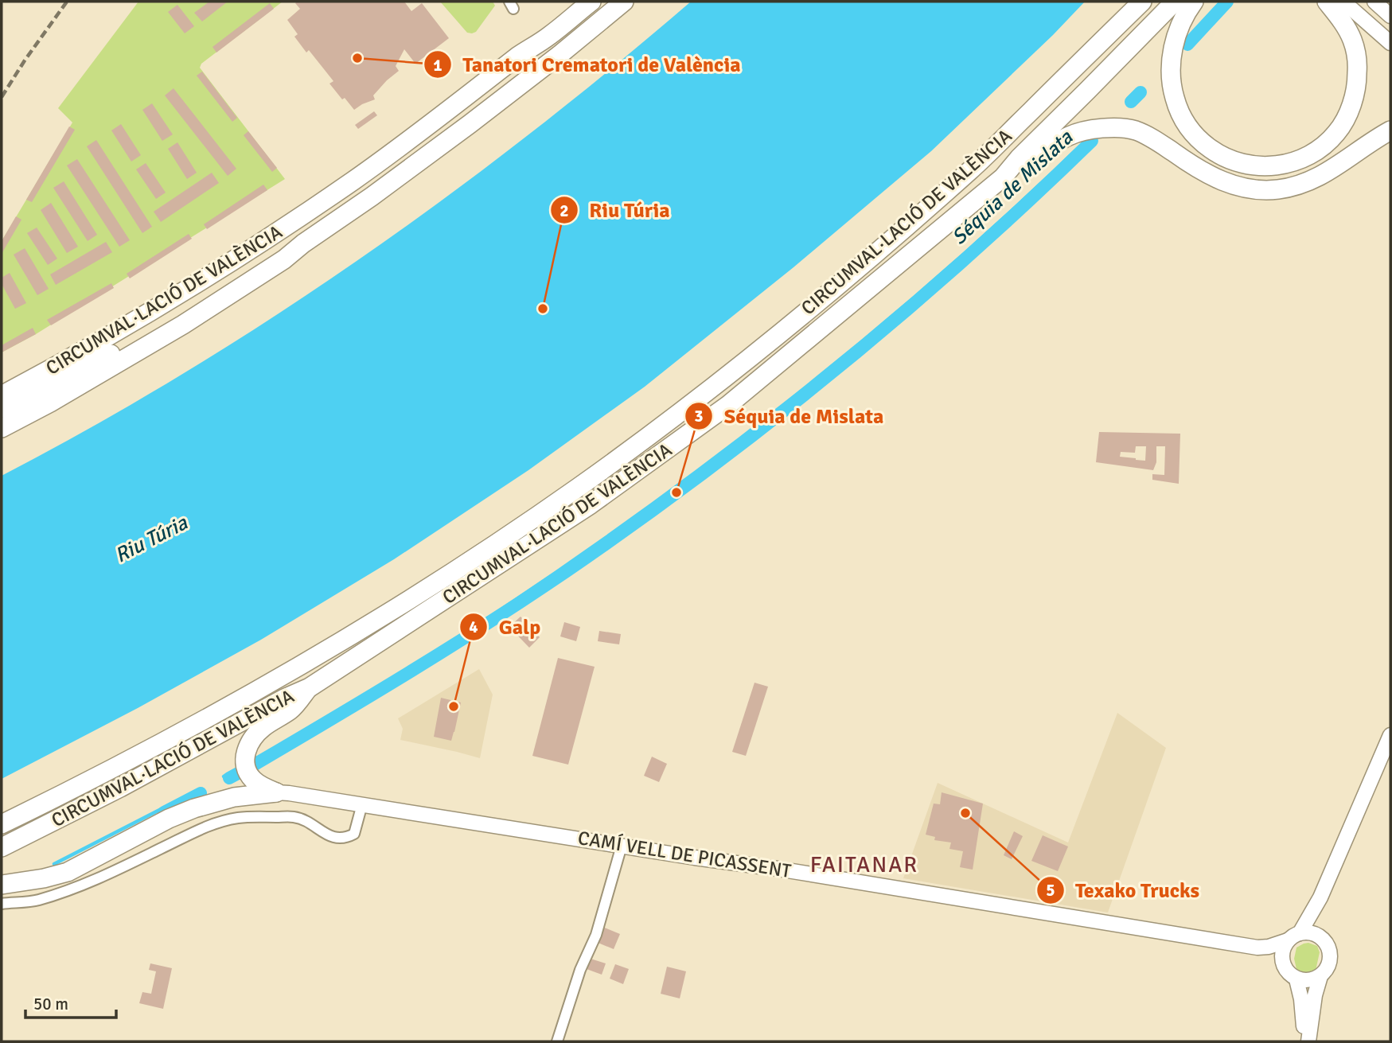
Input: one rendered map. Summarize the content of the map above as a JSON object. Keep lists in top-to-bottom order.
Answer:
{
  "streets": {
    "highway": ["CIRCUMVAL·LACIÓ DE VALÈNCIA"],
    "street": ["CAMÍ VELL DE PICASSENT"]
  },
  "districts": ["FAITANAR"],
  "water": ["Séquia de Mislata", "Riu Túria"],
  "places": [
    "Tanatori Crematori de València",
    "Riu Túria",
    "Séquia de Mislata",
    "Galp",
    "Texako Trucks"
  ],
  "scale_bar": "50 m"
}
